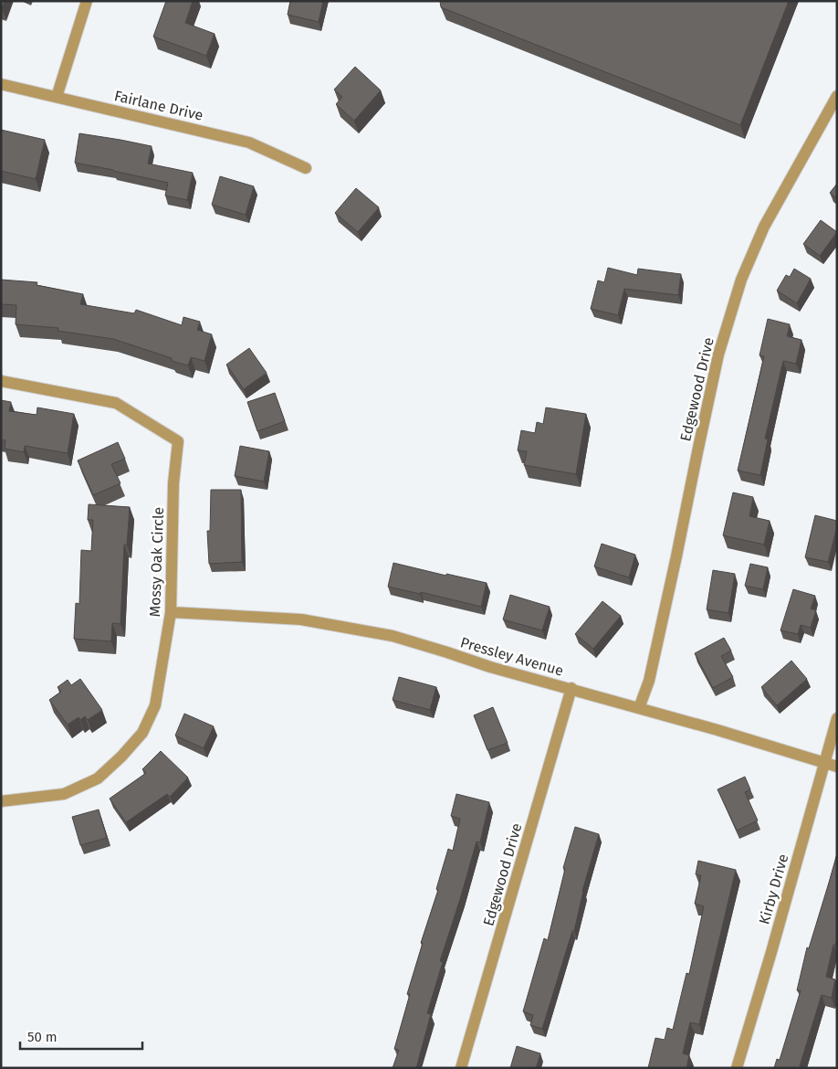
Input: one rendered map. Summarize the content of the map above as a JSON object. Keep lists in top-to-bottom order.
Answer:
{
  "streets": {
    "street": [
      "Fairlane Drive",
      "Edgewood Drive",
      "Mossy Oak Circle",
      "Pressley Avenue",
      "Kirby Drive"
    ]
  },
  "crossings": [
    ["Edgewood Drive", "Pressley Avenue"],
    ["Mossy Oak Circle", "Pressley Avenue"],
    ["Pressley Avenue", "Kirby Drive"]
  ],
  "scale_bar": "50 m"
}
